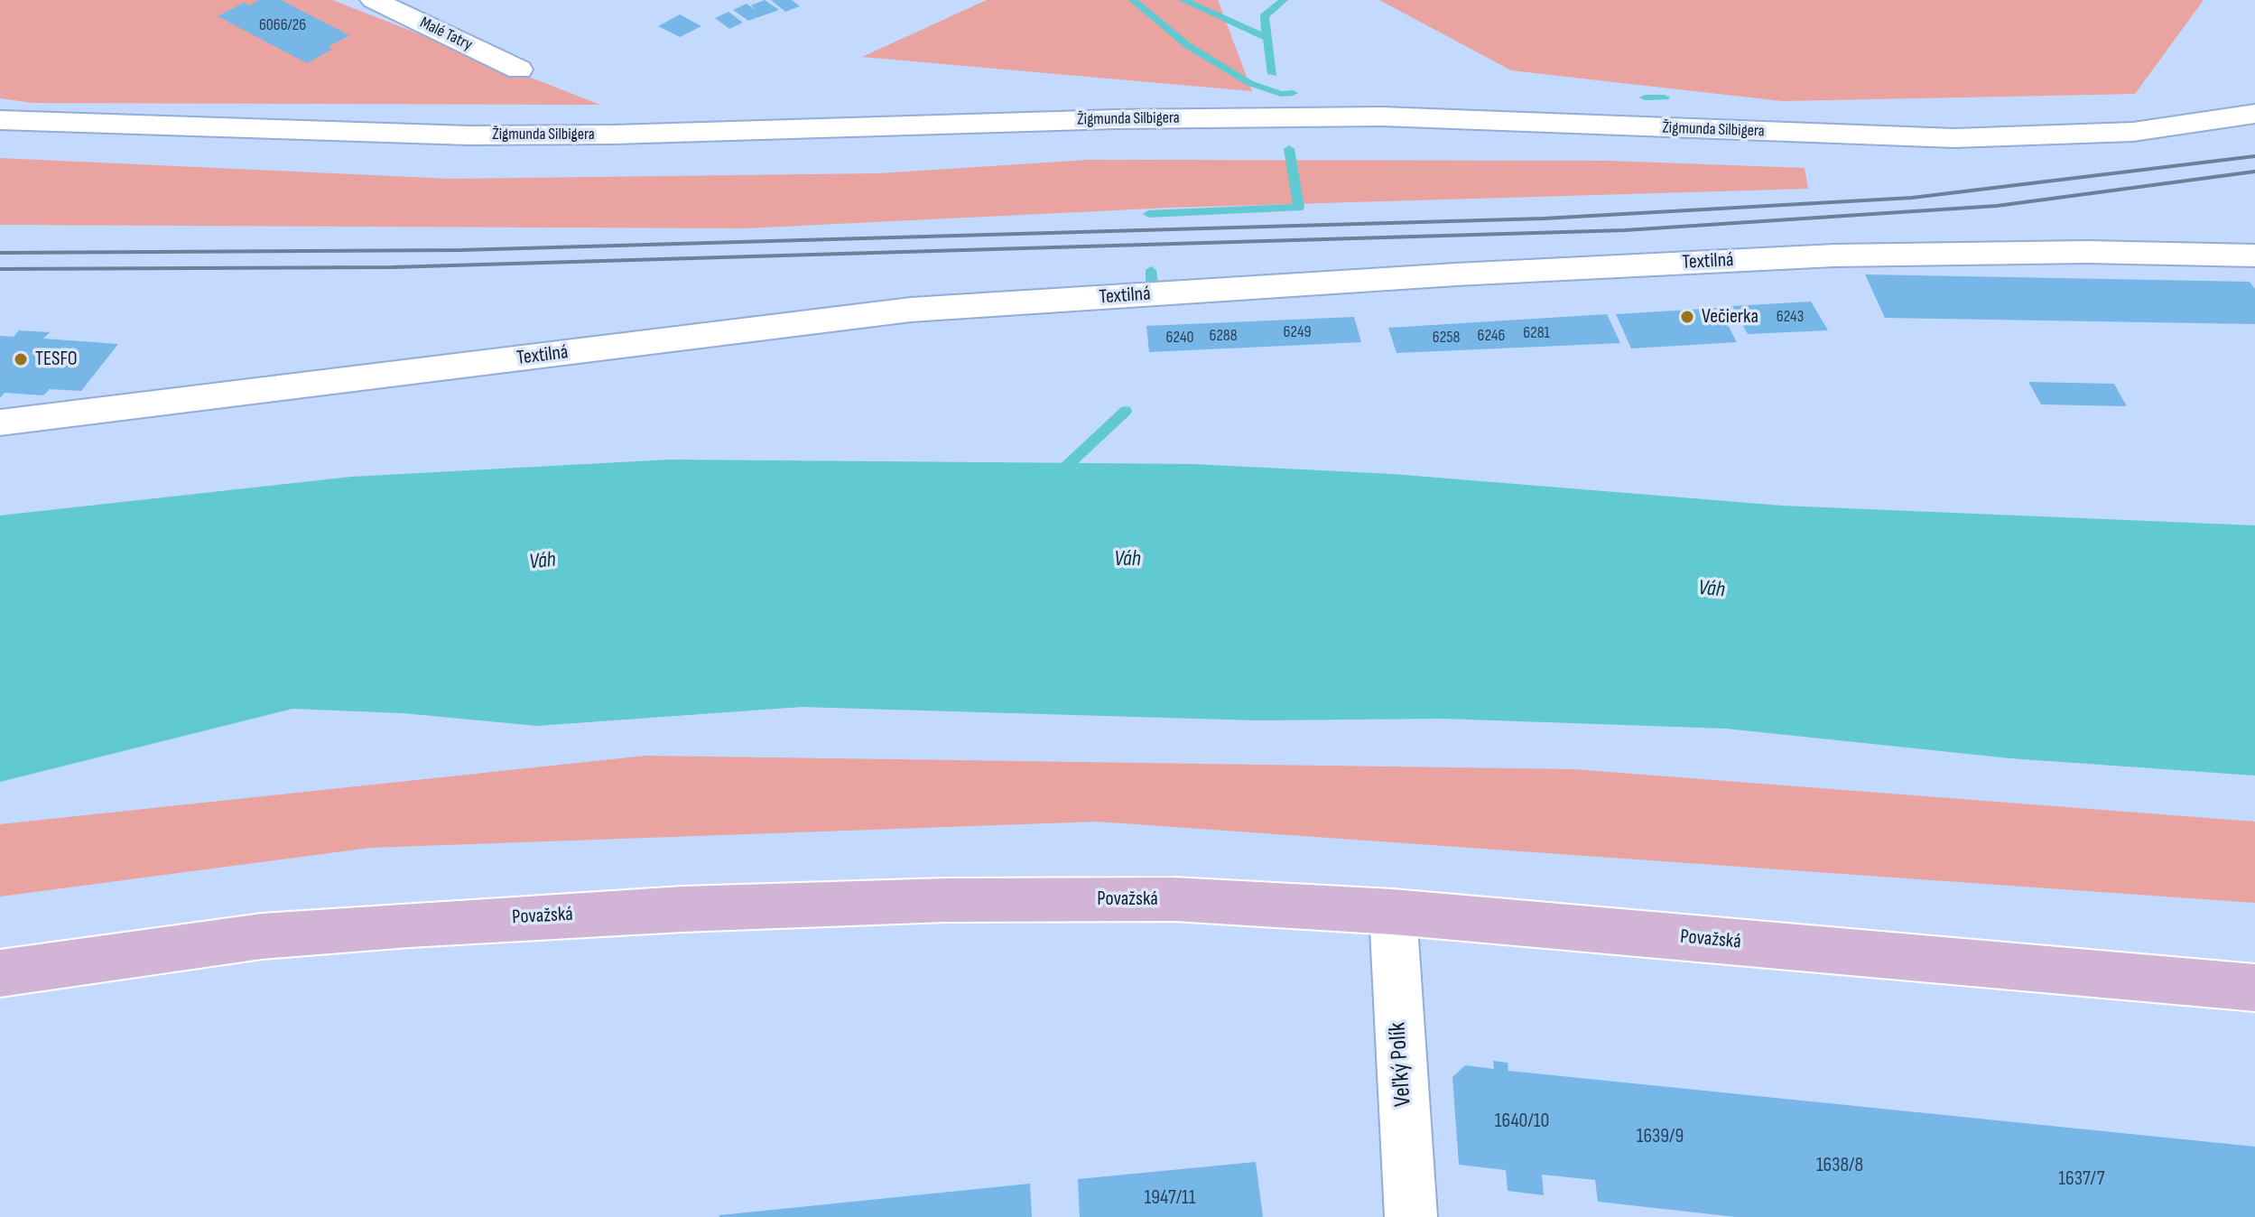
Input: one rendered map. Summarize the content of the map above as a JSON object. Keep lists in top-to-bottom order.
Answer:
{
  "streets": {
    "main road": ["Považská"],
    "street": [
      "Malé Tatry",
      "Žigmunda Silbigera",
      "Textilná",
      "Veľký Polík"
    ]
  },
  "crossings": [
    ["Považská", "Veľký Polík"]
  ],
  "water": ["Váh"],
  "places": ["Večierka", "TESFO"],
  "house_numbers": [
    "6066/26",
    "6243",
    "6249",
    "6281",
    "6288",
    "6246",
    "6240",
    "6258",
    "1640/10",
    "1639/9",
    "1638/8",
    "1637/7",
    "1947/11"
  ]
}
